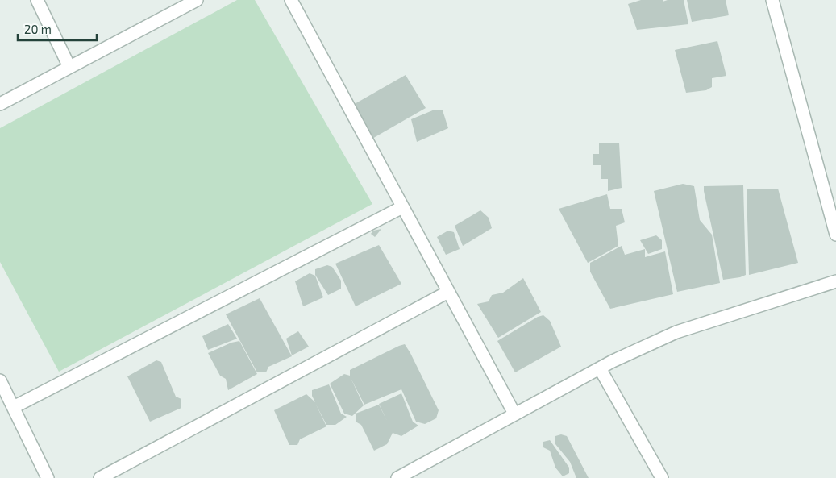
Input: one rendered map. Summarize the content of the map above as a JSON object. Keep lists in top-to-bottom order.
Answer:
{
  "scale_bar": "20 m"
}
